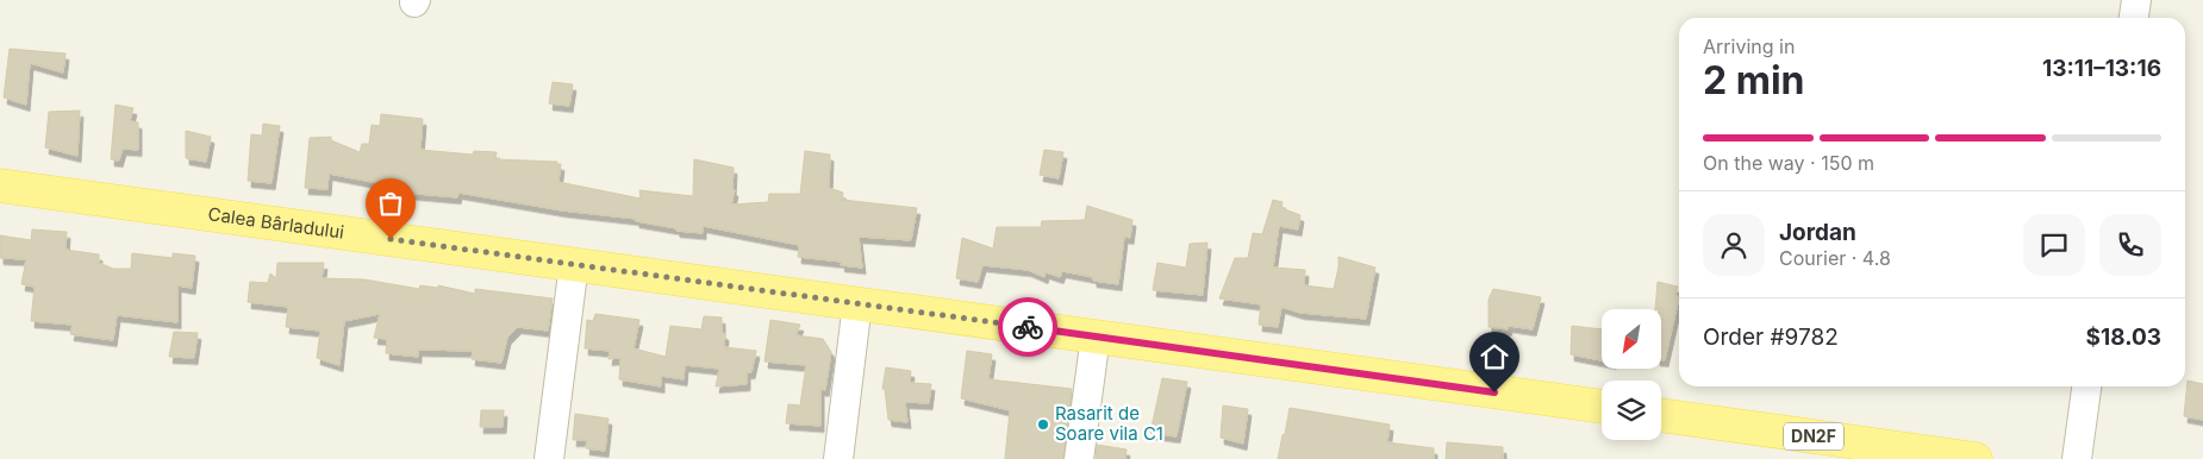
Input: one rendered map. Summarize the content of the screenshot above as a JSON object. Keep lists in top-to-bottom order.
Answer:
{
  "streets": {
    "main road": ["Calea Bârladului", "DN2F"]
  },
  "places": ["Rasarit de Soare vila C1"],
  "north": "bottom left",
  "page": {
    "heading": ["2 min", "Arriving in", "13:11–13:16"],
    "panel": [
      "Jordan",
      "Courier · 4.8",
      "Order #9782",
      "$18.03"
    ],
    "bar": "On the way · 150 m"
  }
}
